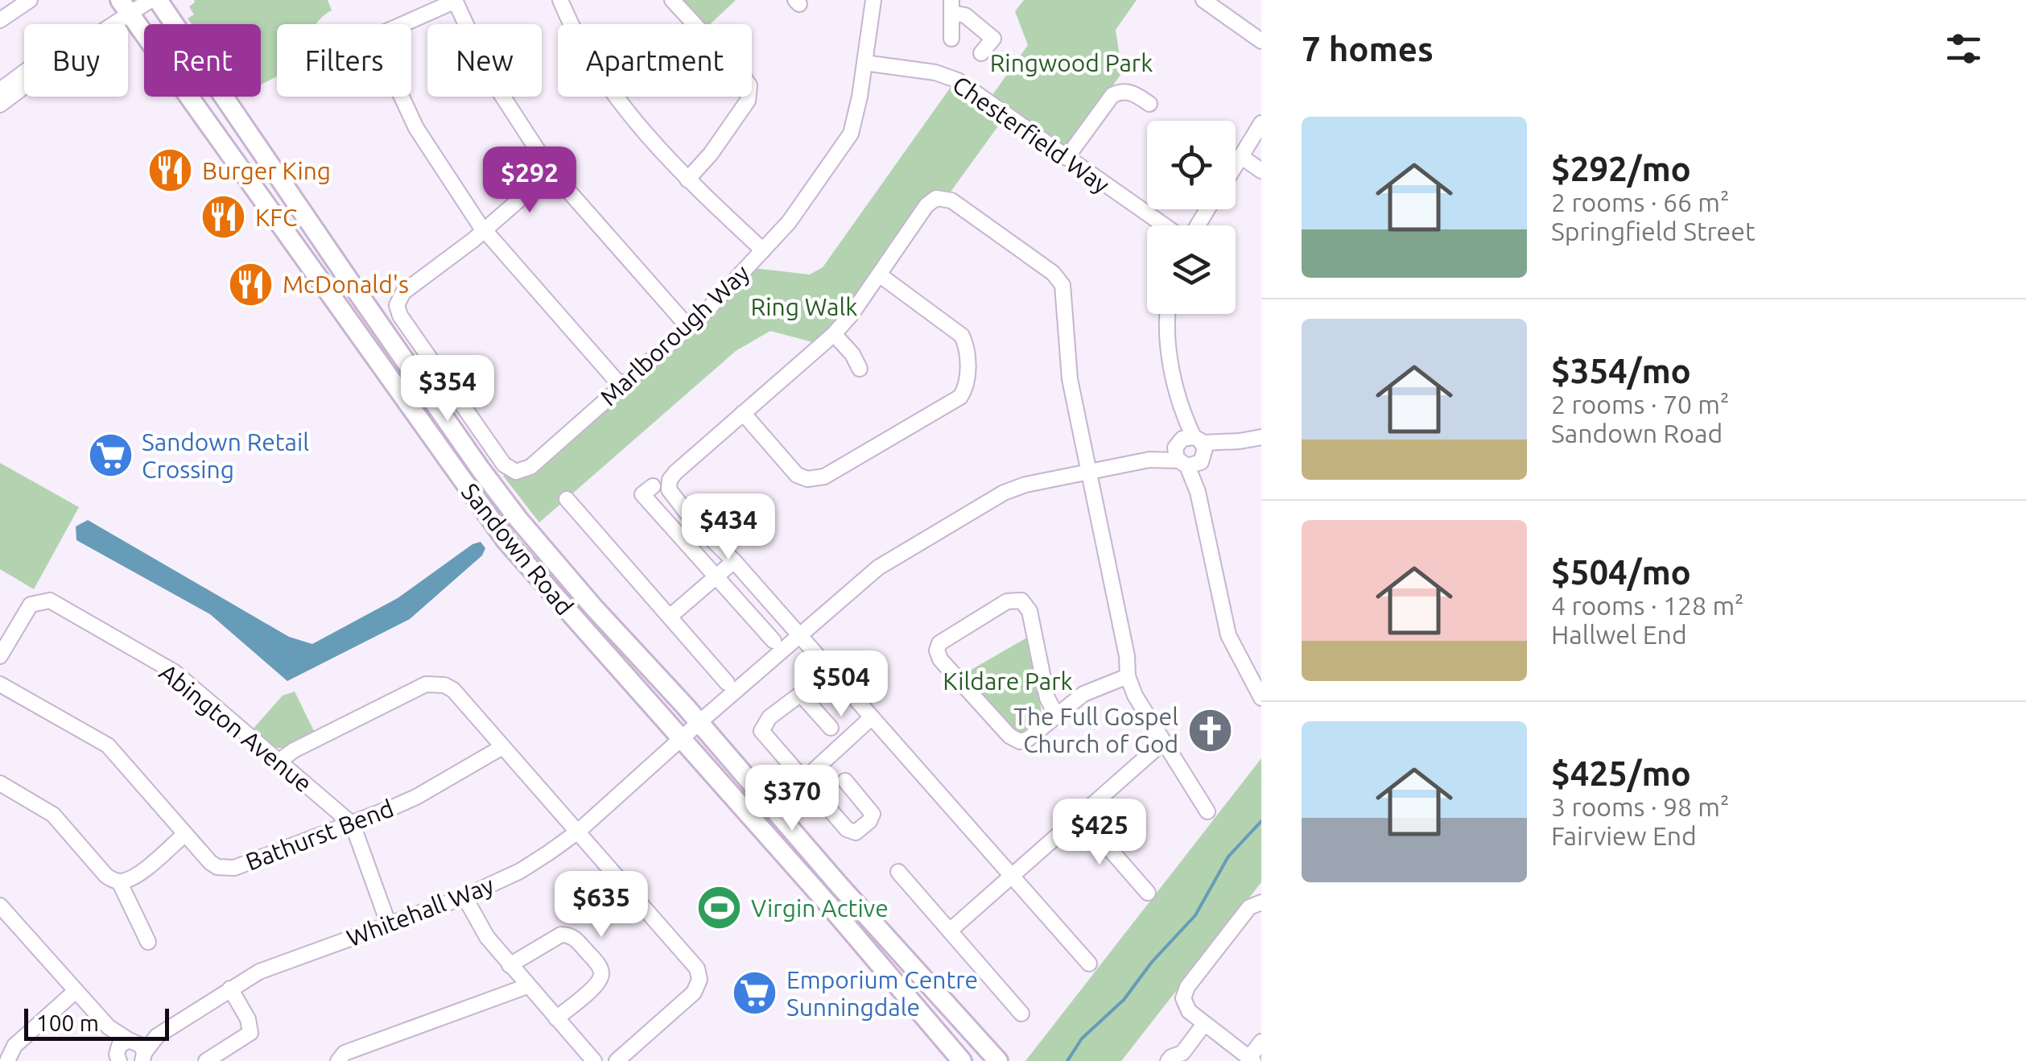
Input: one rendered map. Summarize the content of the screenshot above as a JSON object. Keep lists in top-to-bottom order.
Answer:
{
  "streets": {
    "main road": ["Sandown Road"],
    "street": [
      "Chesterfield Way",
      "Marlborough Way",
      "Abington Avenue",
      "Bathurst Bend",
      "Whitehall Way"
    ]
  },
  "crossings": [
    ["Chesterfield Way", "Marlborough Way"],
    ["Sandown Road", "Whitehall Way"],
    ["Abington Avenue", "Bathurst Bend"],
    ["Abington Avenue", "Whitehall Way"]
  ],
  "parks": ["Ringwood Park", "Ring Walk", "Kildare Park"],
  "places": {
    "restaurant": ["Burger King", "KFC", "McDonald's"],
    "supermarket": ["Sandown Retail Crossing", "Emporium Centre Sunningdale"],
    "church": ["The Full Gospel Church of God"],
    "sports": ["Virgin Active"]
  },
  "scale_bar": "100 m",
  "page": {
    "heading": "7 homes",
    "chip": [
      "Buy",
      "Rent",
      "Filters",
      "New",
      "Apartment"
    ],
    "list": [
      {
        "name": "$292/mo",
        "note": "2 rooms · 66 m² · Springfield Street"
      },
      {
        "name": "$354/mo",
        "note": "2 rooms · 70 m² · Sandown Road"
      },
      {
        "name": "$504/mo",
        "note": "4 rooms · 128 m² · Hallwel End"
      },
      {
        "name": "$425/mo",
        "note": "3 rooms · 98 m² · Fairview End"
      }
    ],
    "price": [
      "$292",
      "$354",
      "$434",
      "$504",
      "$370",
      "$425",
      "$635"
    ],
    "scale": "100 m"
  }
}
